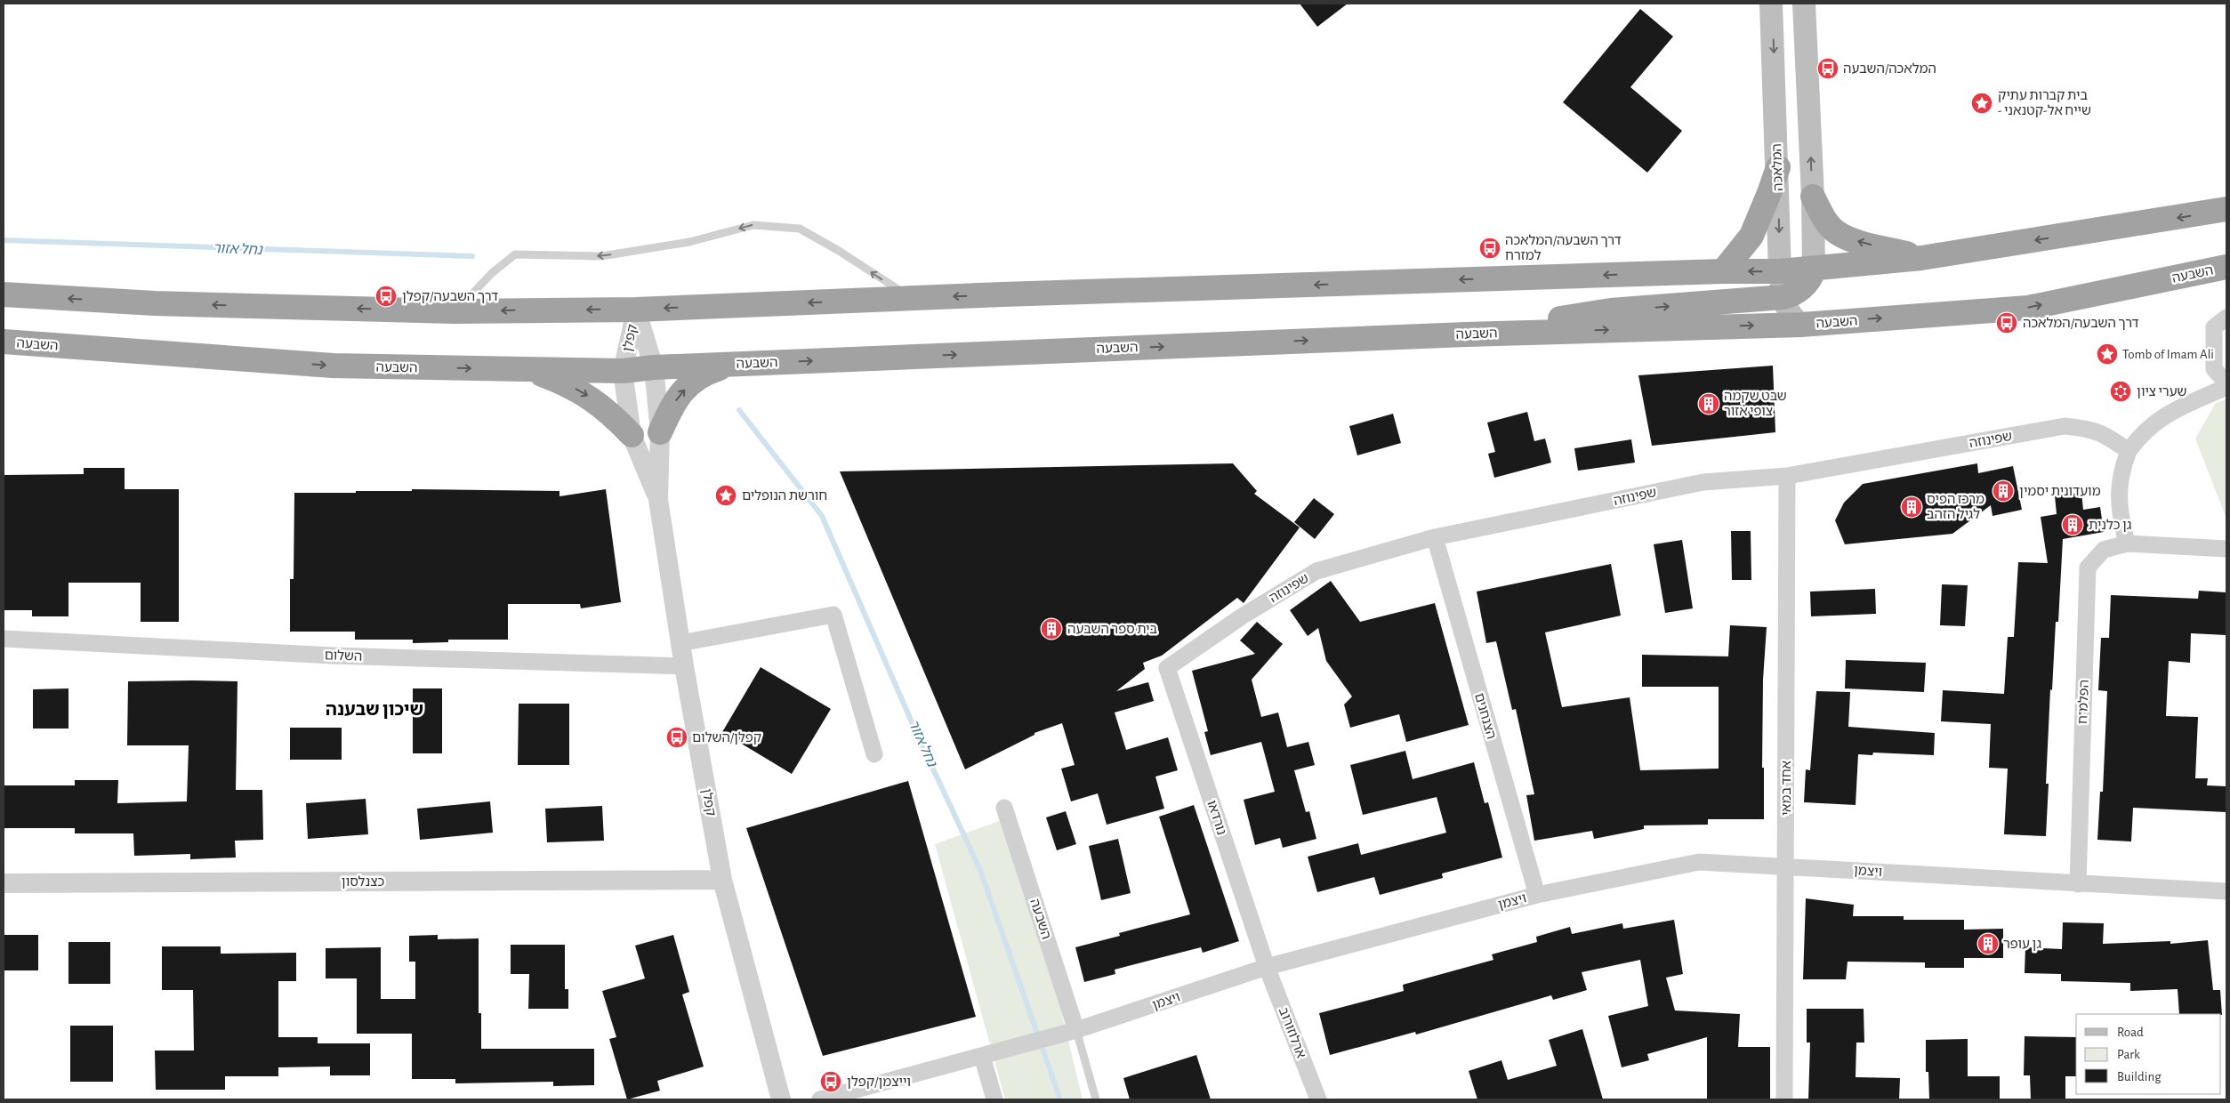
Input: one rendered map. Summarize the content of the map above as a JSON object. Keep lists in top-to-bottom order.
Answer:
{
  "streets": {
    "highway": ["השבעה"],
    "main road": ["המלאכה"],
    "street": [
      "קפלן",
      "שפינוזה",
      "השלום",
      "הפלמ\"ח",
      "הצנחנים",
      "אחד במאי",
      "נורדאו",
      "ויצמן",
      "כצנלסון",
      "ארלוזורוב"
    ]
  },
  "crossings": [
    ["המלאכה", "השבעה"],
    ["השבעה", "קפלן"],
    ["השבעה", "ויצמן"],
    ["קפלן", "השלום"],
    ["קפלן", "כצנלסון"],
    ["שפינוזה", "הצנחנים"],
    ["שפינוזה", "אחד במאי"],
    ["שפינוזה", "נורדאו"],
    ["הפלמ\"ח", "ויצמן"],
    ["הצנחנים", "ויצמן"],
    ["אחד במאי", "ויצמן"],
    ["נורדאו", "ויצמן"],
    ["נורדאו", "ארלוזורוב"],
    ["ויצמן", "ארלוזורוב"]
  ],
  "districts": ["שיכון שבענה"],
  "water": ["נחל אזור"],
  "places": {
    "bus stop": [
      "המלאכה/השבעה",
      "דרך השבעה/המלאכה למזרח",
      "דרך השבעה/קפלן",
      "דרך השבעה/המלאכה",
      "קפלן/השלום",
      "וייצמן/קפלן"
    ],
    "place": ["בית קברות עתיק - שייח אל-קטנאני", "Tomb of Imam Ali", "חורשת הנופלים"],
    "synagogue": ["שערי ציון"],
    "building": [
      "שבט שקמה צופי אזור",
      "מועדונית יסמין",
      "מרכז הפיס לגיל הזהב",
      "גן כלנית",
      "בית ספר השבעה",
      "גן עופר"
    ]
  },
  "legend": ["Road", "Park", "Building"]
}
